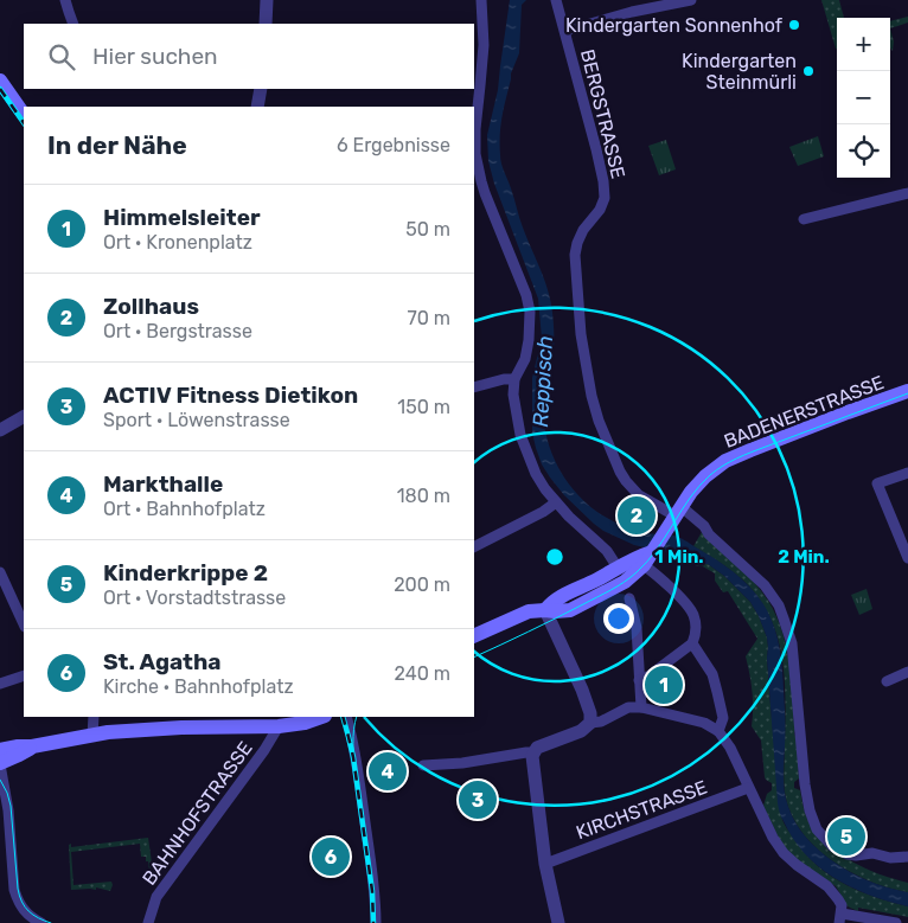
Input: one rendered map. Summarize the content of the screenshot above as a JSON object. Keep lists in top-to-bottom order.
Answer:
{
  "streets": {
    "main road": ["BADENERSTRASSE"],
    "street": ["BERGSTRASSE", "KIRCHSTRASSE", "BAHNHOFSTRASSE"]
  },
  "crossings": [
    ["BERGSTRASSE", "BADENERSTRASSE"]
  ],
  "water": ["Reppisch"],
  "places": ["Kindergarten Sonnenhof", "Kindergarten Steinmürli"],
  "page": {
    "map_buttons": ["+", "−"],
    "search": "Hier suchen",
    "heading": ["In der Nähe", "6 Ergebnisse"],
    "list": [
      {
        "mark": "1",
        "name": "Himmelsleiter",
        "note": "Ort · Kronenplatz",
        "value": "50 m"
      },
      {
        "mark": "2",
        "name": "Zollhaus",
        "note": "Ort · Bergstrasse",
        "value": "70 m"
      },
      {
        "mark": "3",
        "name": "ACTIV Fitness Dietikon",
        "note": "Sport · Löwenstrasse",
        "value": "150 m"
      },
      {
        "mark": "4",
        "name": "Markthalle",
        "note": "Ort · Bahnhofplatz",
        "value": "180 m"
      },
      {
        "mark": "5",
        "name": "Kinderkrippe 2",
        "note": "Ort · Vorstadtstrasse",
        "value": "200 m"
      },
      {
        "mark": "6",
        "name": "St. Agatha",
        "note": "Kirche · Bahnhofplatz",
        "value": "240 m"
      }
    ],
    "pins": [
      "2",
      "1",
      "4",
      "3",
      "5",
      "6"
    ]
  },
  "rings": ["1 Min.", "2 Min."]
}
